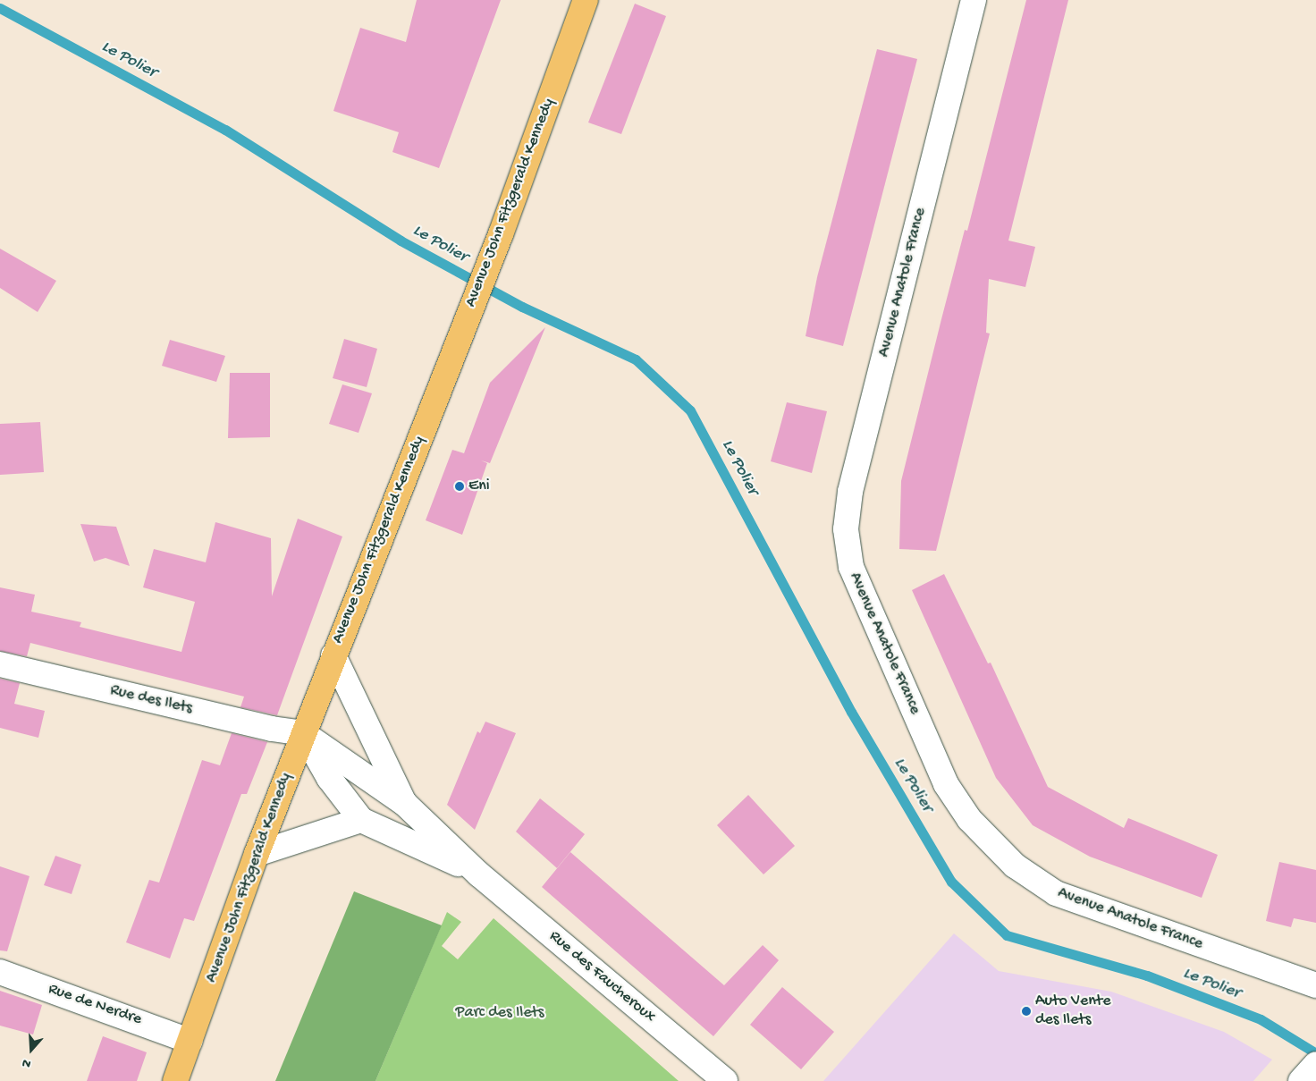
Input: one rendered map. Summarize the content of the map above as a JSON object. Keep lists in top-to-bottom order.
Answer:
{
  "streets": {
    "main road": ["Avenue John Fitzgerald Kennedy"],
    "street": [
      "Avenue Anatole France",
      "Rue des Ilets",
      "Rue des Faucheroux",
      "Rue de Nerdre"
    ]
  },
  "crossings": [
    ["Avenue John Fitzgerald Kennedy", "Rue des Ilets"],
    ["Avenue John Fitzgerald Kennedy", "Rue des Faucheroux"],
    ["Avenue John Fitzgerald Kennedy", "Rue de Nerdre"],
    ["Rue des Ilets", "Rue des Faucheroux"]
  ],
  "water": ["Le Polier"],
  "parks": ["Parc des Ilets"],
  "places": ["Eni", "Auto Vente des Ilets"],
  "north": "bottom"
}
